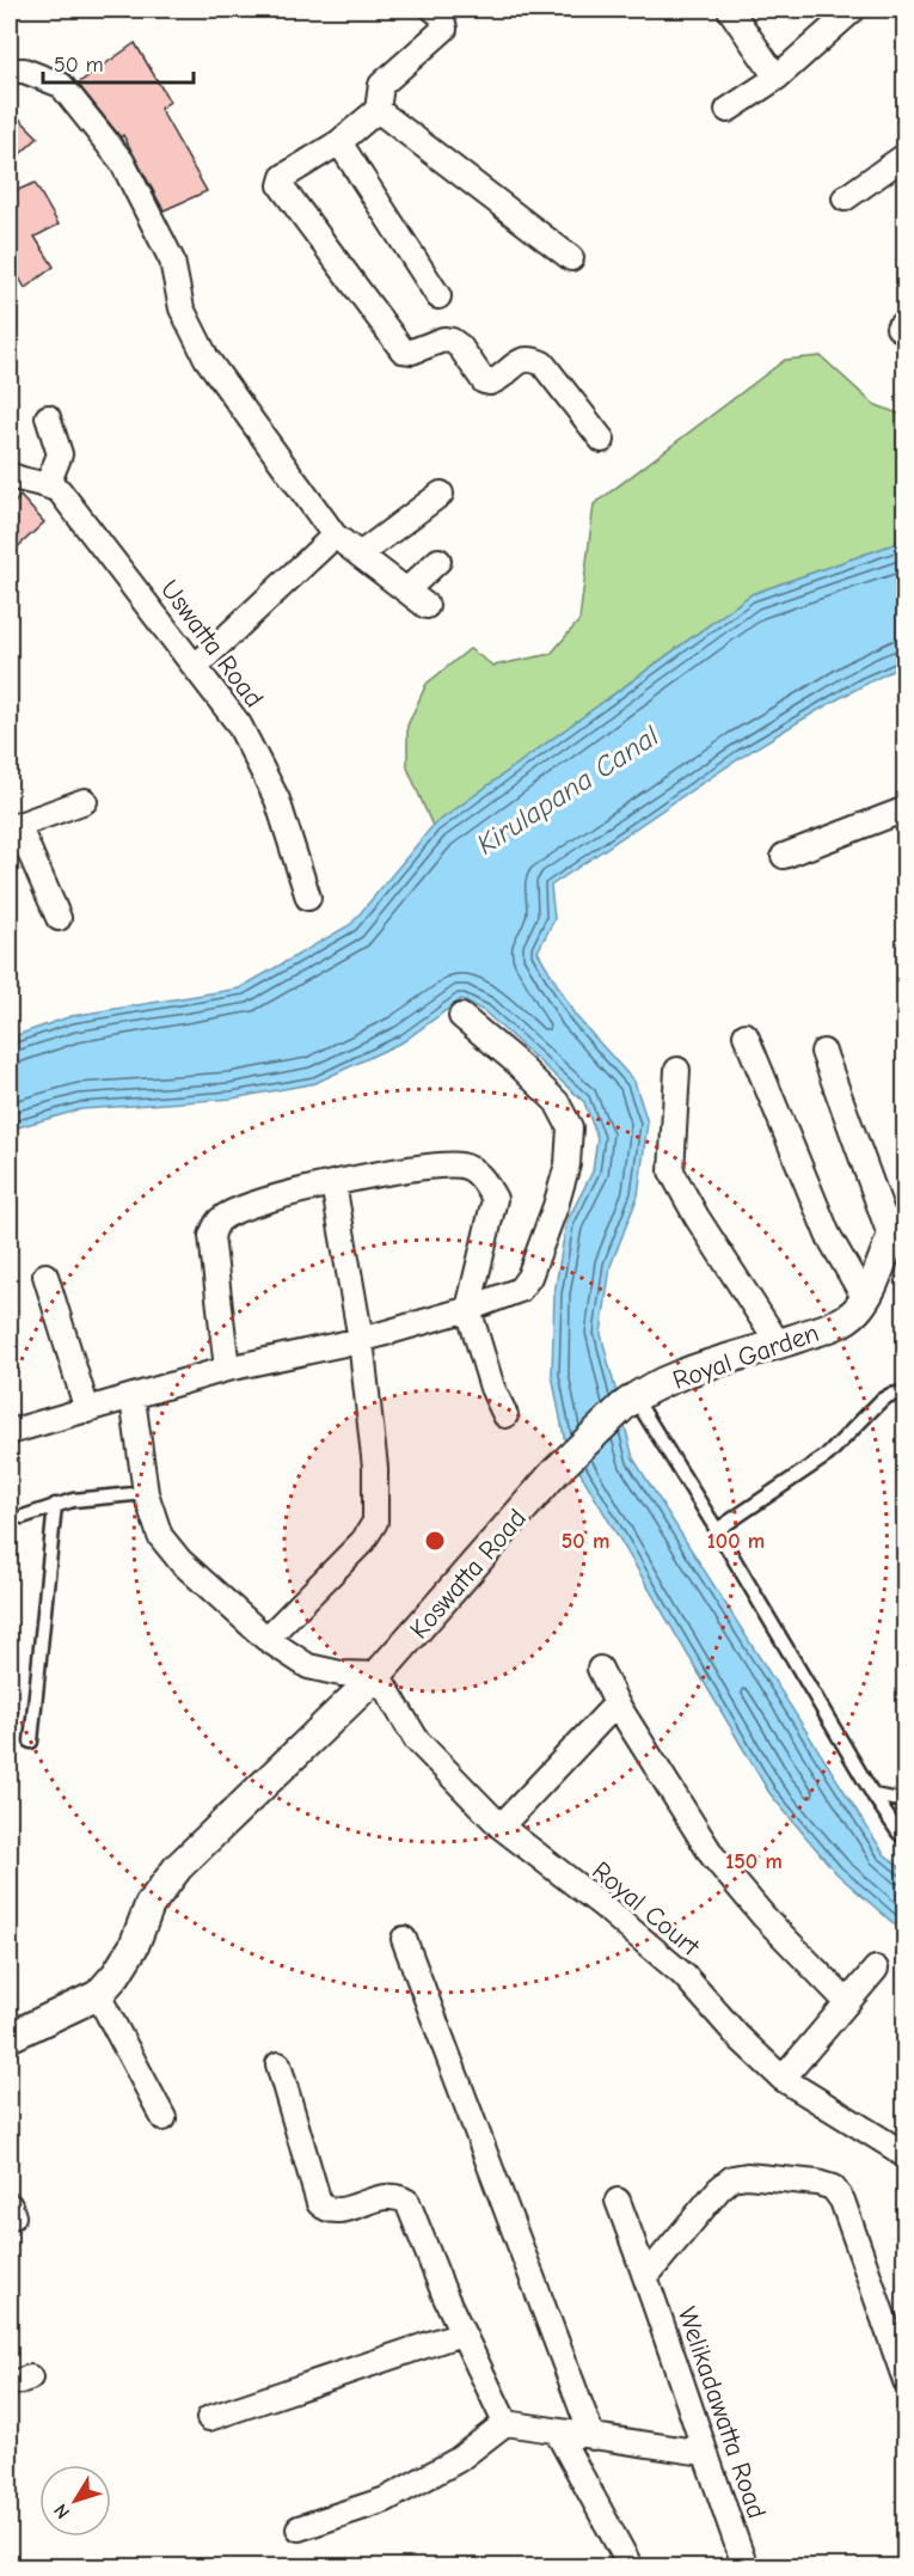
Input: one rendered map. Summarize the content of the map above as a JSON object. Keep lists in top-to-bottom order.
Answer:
{
  "streets": {
    "street": [
      "Uswatta Road",
      "Royal Garden",
      "Koswatta Road",
      "Royal Court",
      "Welikadawatta Road"
    ]
  },
  "crossings": [
    ["Royal Garden", "Koswatta Road"],
    ["Koswatta Road", "Royal Court"]
  ],
  "water": ["Kirulapana Canal"],
  "scale_bar": "50 m",
  "north": "bottom left",
  "rings": ["50 m", "100 m", "150 m"]
}
